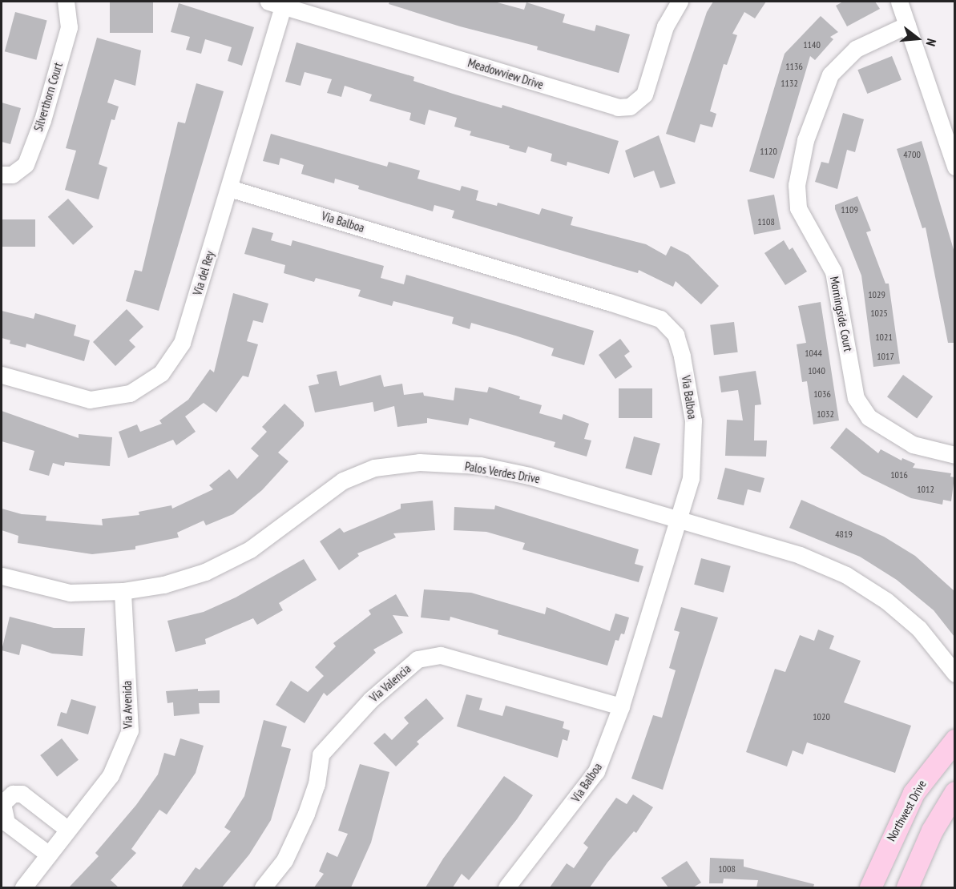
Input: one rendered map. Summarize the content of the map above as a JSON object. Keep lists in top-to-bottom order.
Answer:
{
  "streets": {
    "main road": ["Northwest Drive"],
    "street": [
      "Meadowview Drive",
      "Silverthorn Court",
      "Via Balboa",
      "Via del Rey",
      "Morningside Court",
      "Palos Verdes Drive",
      "Via Valencia",
      "Via Avenida"
    ]
  },
  "crossings": [
    ["Meadowview Drive", "Via del Rey"],
    ["Via Balboa", "Via del Rey"],
    ["Via Balboa", "Palos Verdes Drive"],
    ["Via Balboa", "Via Valencia"],
    ["Palos Verdes Drive", "Via Avenida"]
  ],
  "house_numbers": [
    "1140",
    "1136",
    "1132",
    "1120",
    "4700",
    "1109",
    "1108",
    "1029",
    "1025",
    "1021",
    "1044",
    "1017",
    "1040",
    "1036",
    "1032",
    "1016",
    "1012",
    "4819",
    "1020",
    "1008"
  ],
  "north": "right"
}
